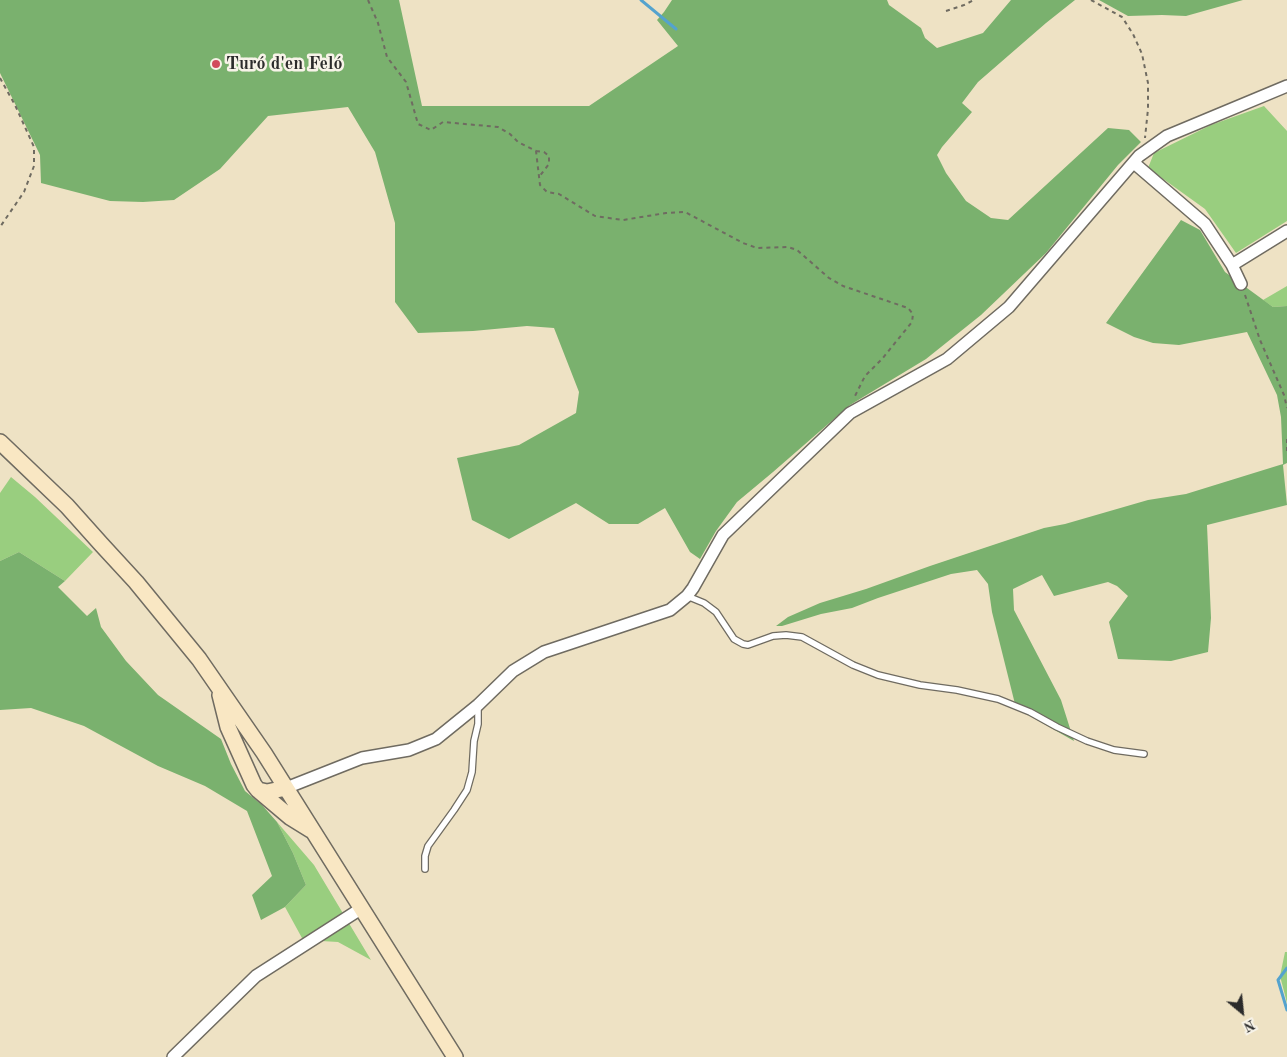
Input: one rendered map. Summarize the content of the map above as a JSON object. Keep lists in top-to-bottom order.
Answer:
{
  "places": ["Turó d'en Feló"],
  "north": "bottom right"
}
